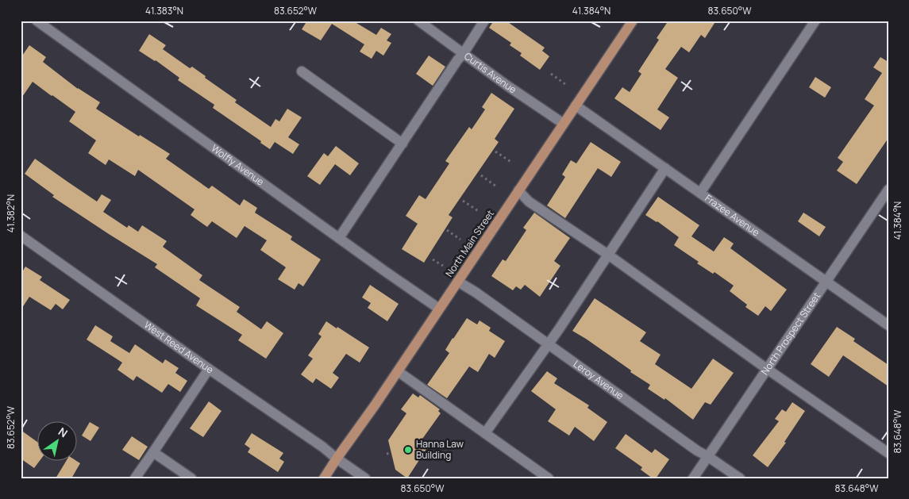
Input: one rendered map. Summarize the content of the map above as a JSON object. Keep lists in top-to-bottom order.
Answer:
{
  "streets": {
    "main road": ["North Main Street"],
    "street": [
      "Curtis Avenue",
      "Wolfly Avenue",
      "Frazee Avenue",
      "North Prospect Street",
      "West Reed Avenue",
      "Leroy Avenue"
    ]
  },
  "crossings": [
    ["Curtis Avenue", "North Main Street"],
    ["Wolfly Avenue", "North Main Street"],
    ["Frazee Avenue", "North Main Street"],
    ["Frazee Avenue", "North Prospect Street"],
    ["North Main Street", "West Reed Avenue"],
    ["North Main Street", "Leroy Avenue"],
    ["North Prospect Street", "Leroy Avenue"]
  ],
  "places": ["Hanna Law Building"],
  "north": "top right",
  "coordinates": [
    "41.383°N",
    "83.652°W",
    "41.384°N",
    "83.650°W",
    "41.382°N",
    "83.648°W"
  ]
}
